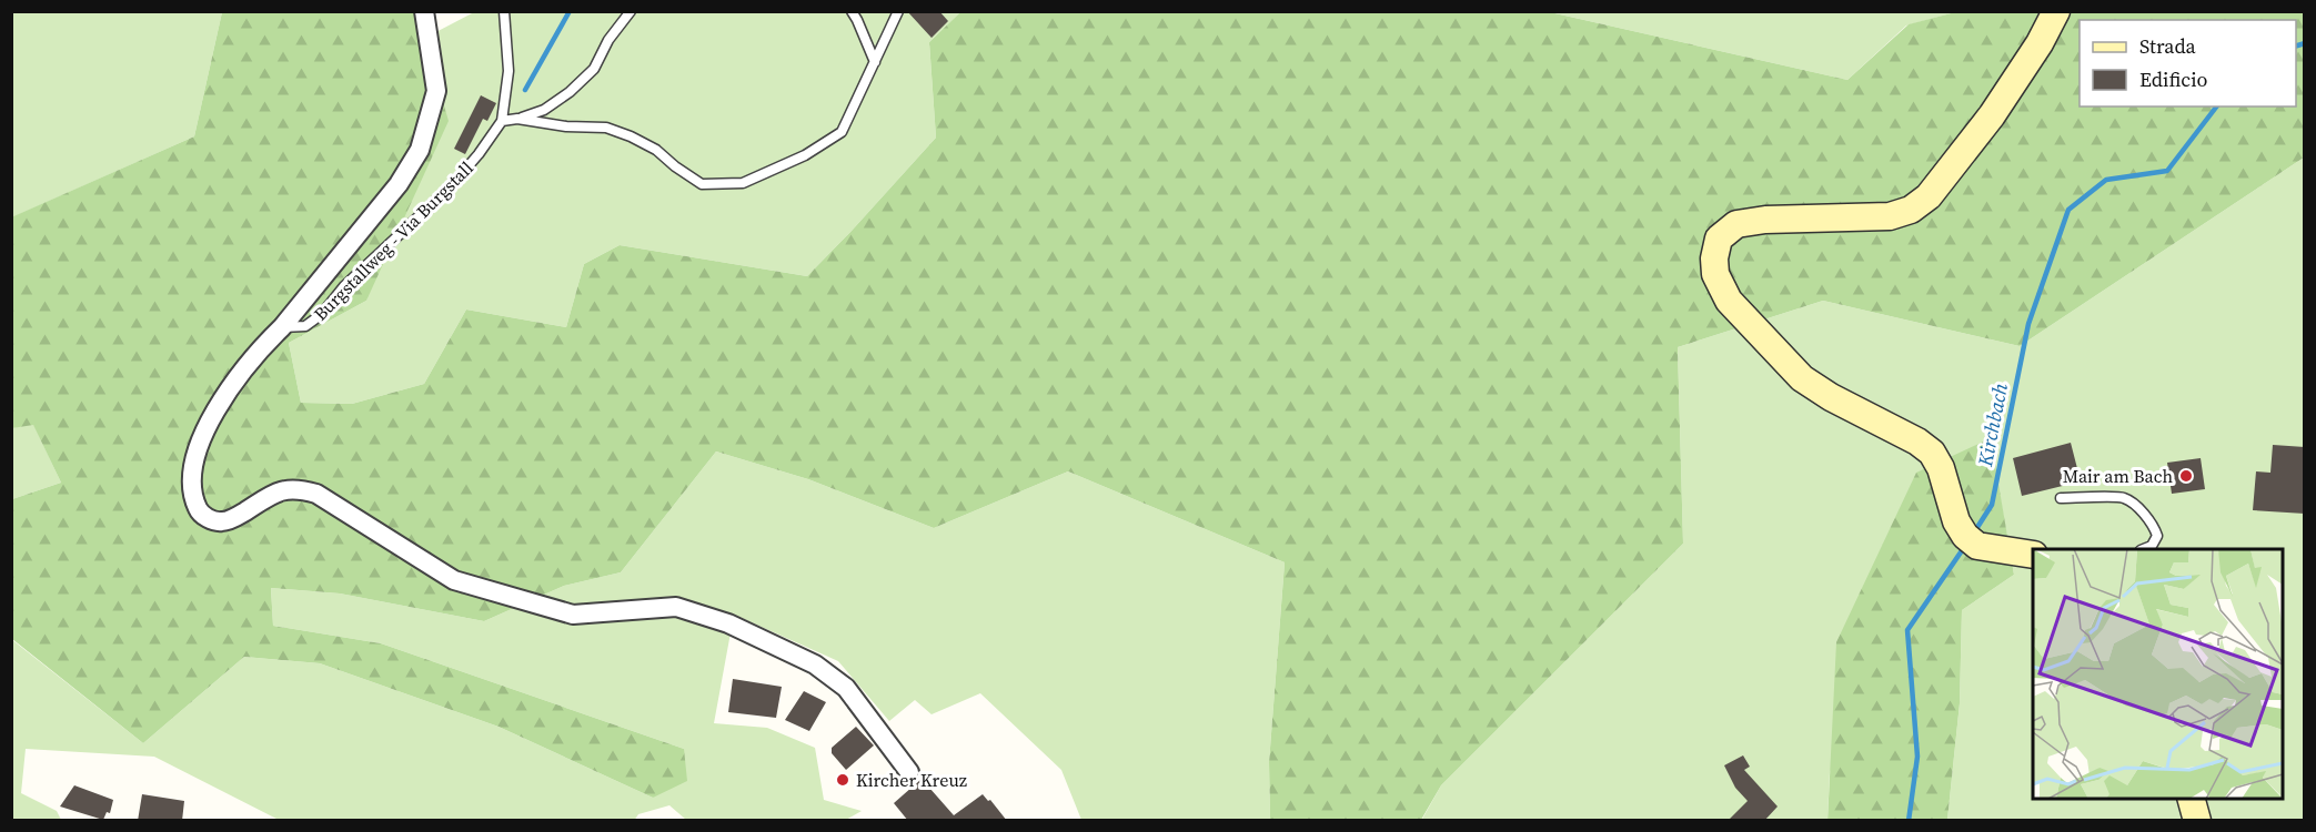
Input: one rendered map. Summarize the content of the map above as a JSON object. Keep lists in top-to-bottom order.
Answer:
{
  "streets": {
    "street": ["Burgstallweg - Via Burgstall"]
  },
  "water": ["Kirchbach"],
  "places": ["Mair am Bach", "Kircher Kreuz"],
  "legend": ["Strada", "Edificio"]
}
